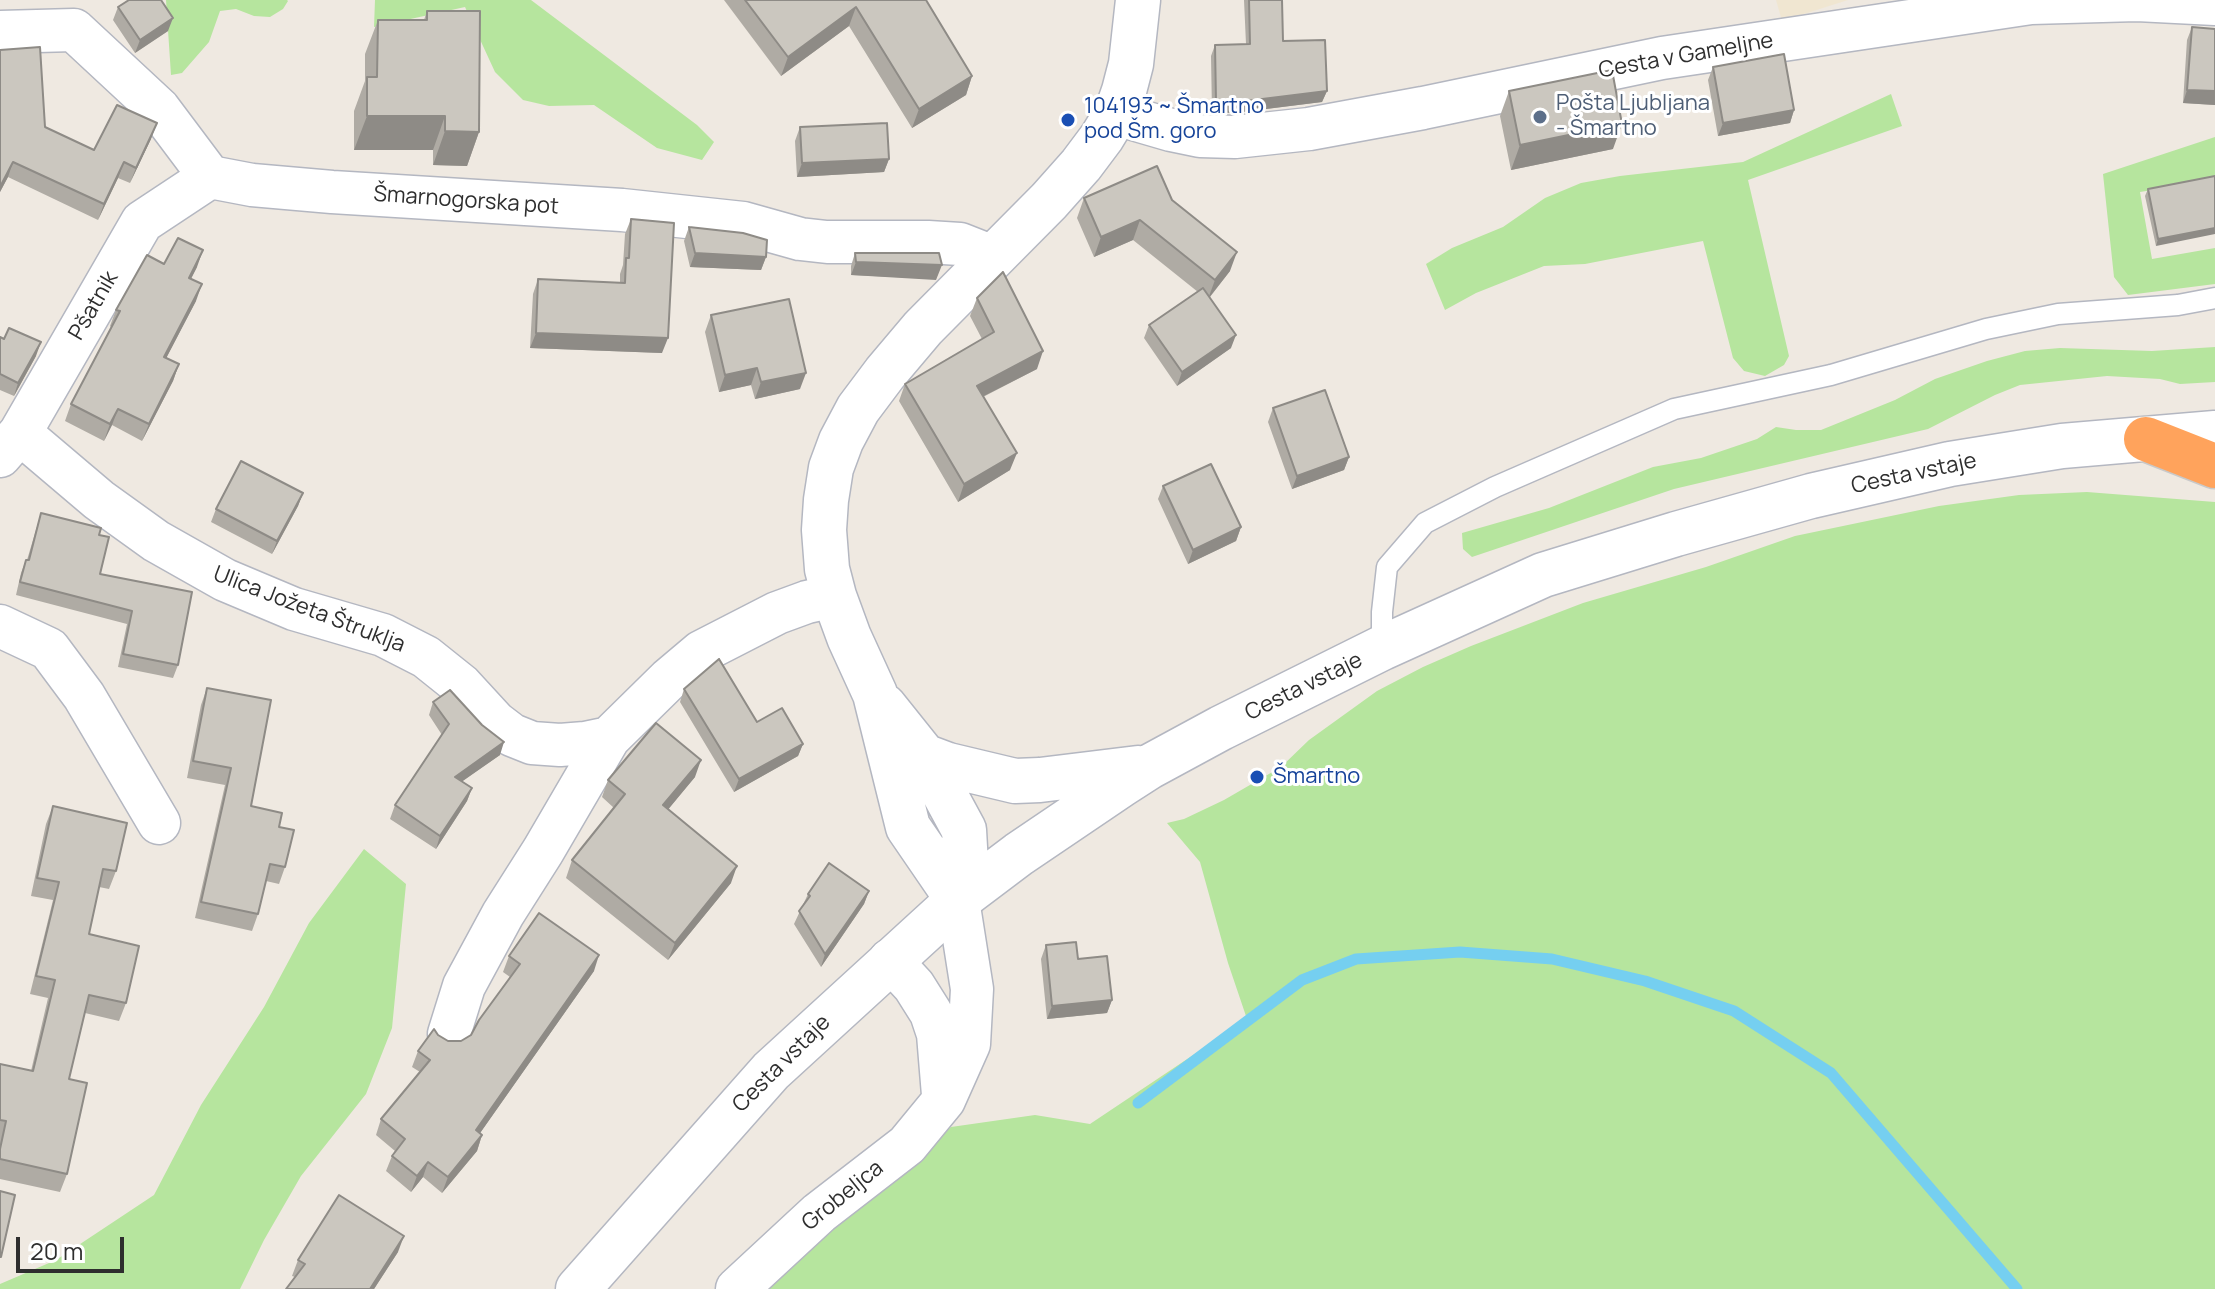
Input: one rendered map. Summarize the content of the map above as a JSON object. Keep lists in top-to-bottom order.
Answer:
{
  "streets": {
    "main road": ["Cesta vstaje"],
    "street": [
      "Cesta v Gameljne",
      "Šmarnogorska pot",
      "Pšatnik",
      "Ulica Jožeta Štruklja",
      "Grobeljca"
    ]
  },
  "crossings": [
    ["Šmarnogorska pot", "Pšatnik"],
    ["Pšatnik", "Ulica Jožeta Štruklja"],
    ["Cesta vstaje", "Grobeljca"]
  ],
  "places": ["Pošta Ljubljana - Šmartno", "104193 ~ Šmartno pod Šm. goro", "Šmartno"],
  "scale_bar": "20 m"
}
